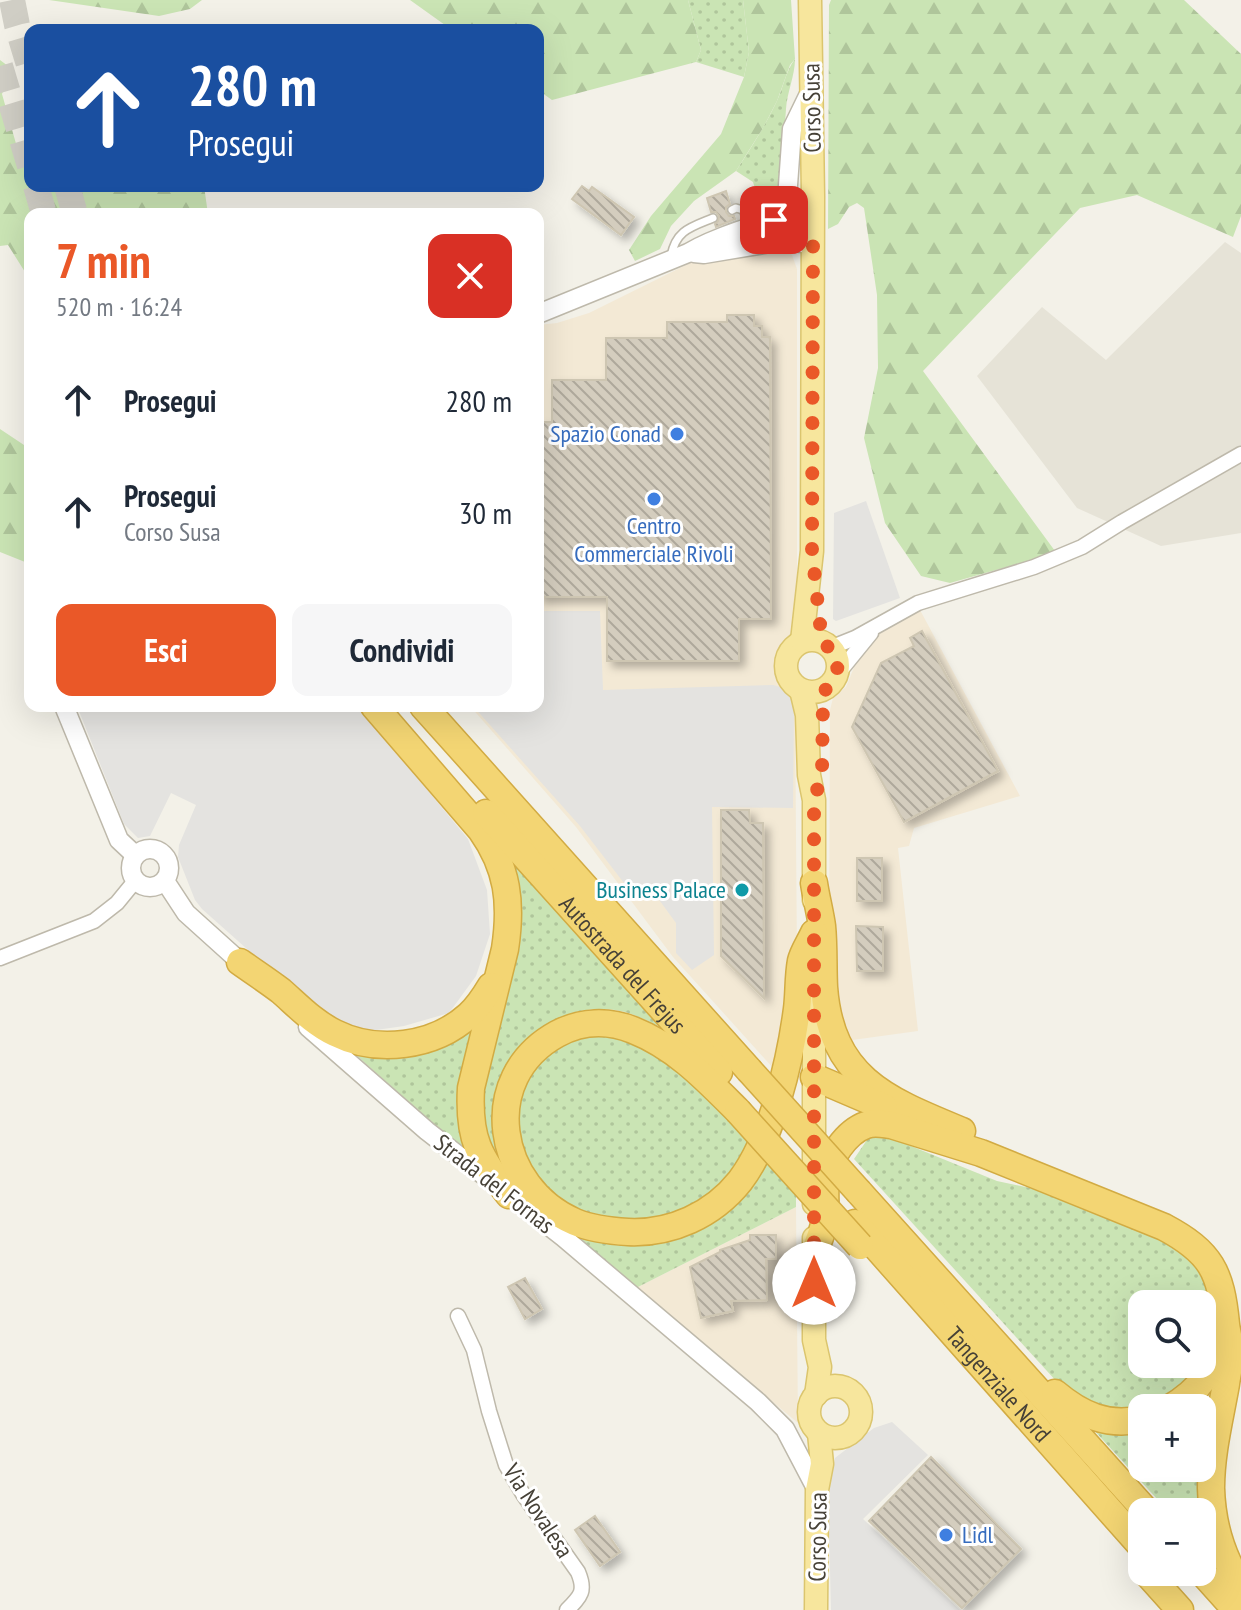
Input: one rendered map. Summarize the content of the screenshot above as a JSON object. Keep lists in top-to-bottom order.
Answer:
{
  "streets": {
    "highway": ["Autostrada del Frejus", "Tangenziale Nord"],
    "main road": ["Corso Susa"],
    "street": ["Strada del Fornas", "Via Novalesa"]
  },
  "crossings": [
    ["Corso Susa", "Strada del Fornas"],
    ["Autostrada del Frejus", "Tangenziale Nord"]
  ],
  "places": [
    "Spazio Conad",
    "Centro Commerciale Rivoli",
    "Business Palace",
    "Lidl"
  ],
  "page": {
    "turn": ["280 m", "Prosegui"],
    "heading": ["7 min", "520 m · 16:24"],
    "list": [
      {
        "name": "Prosegui",
        "value": "280 m"
      },
      {
        "name": "Prosegui",
        "note": "Corso Susa",
        "value": "30 m"
      }
    ],
    "buttons": ["Esci", "Condividi"],
    "map_buttons": ["+", "−"]
  }
}
